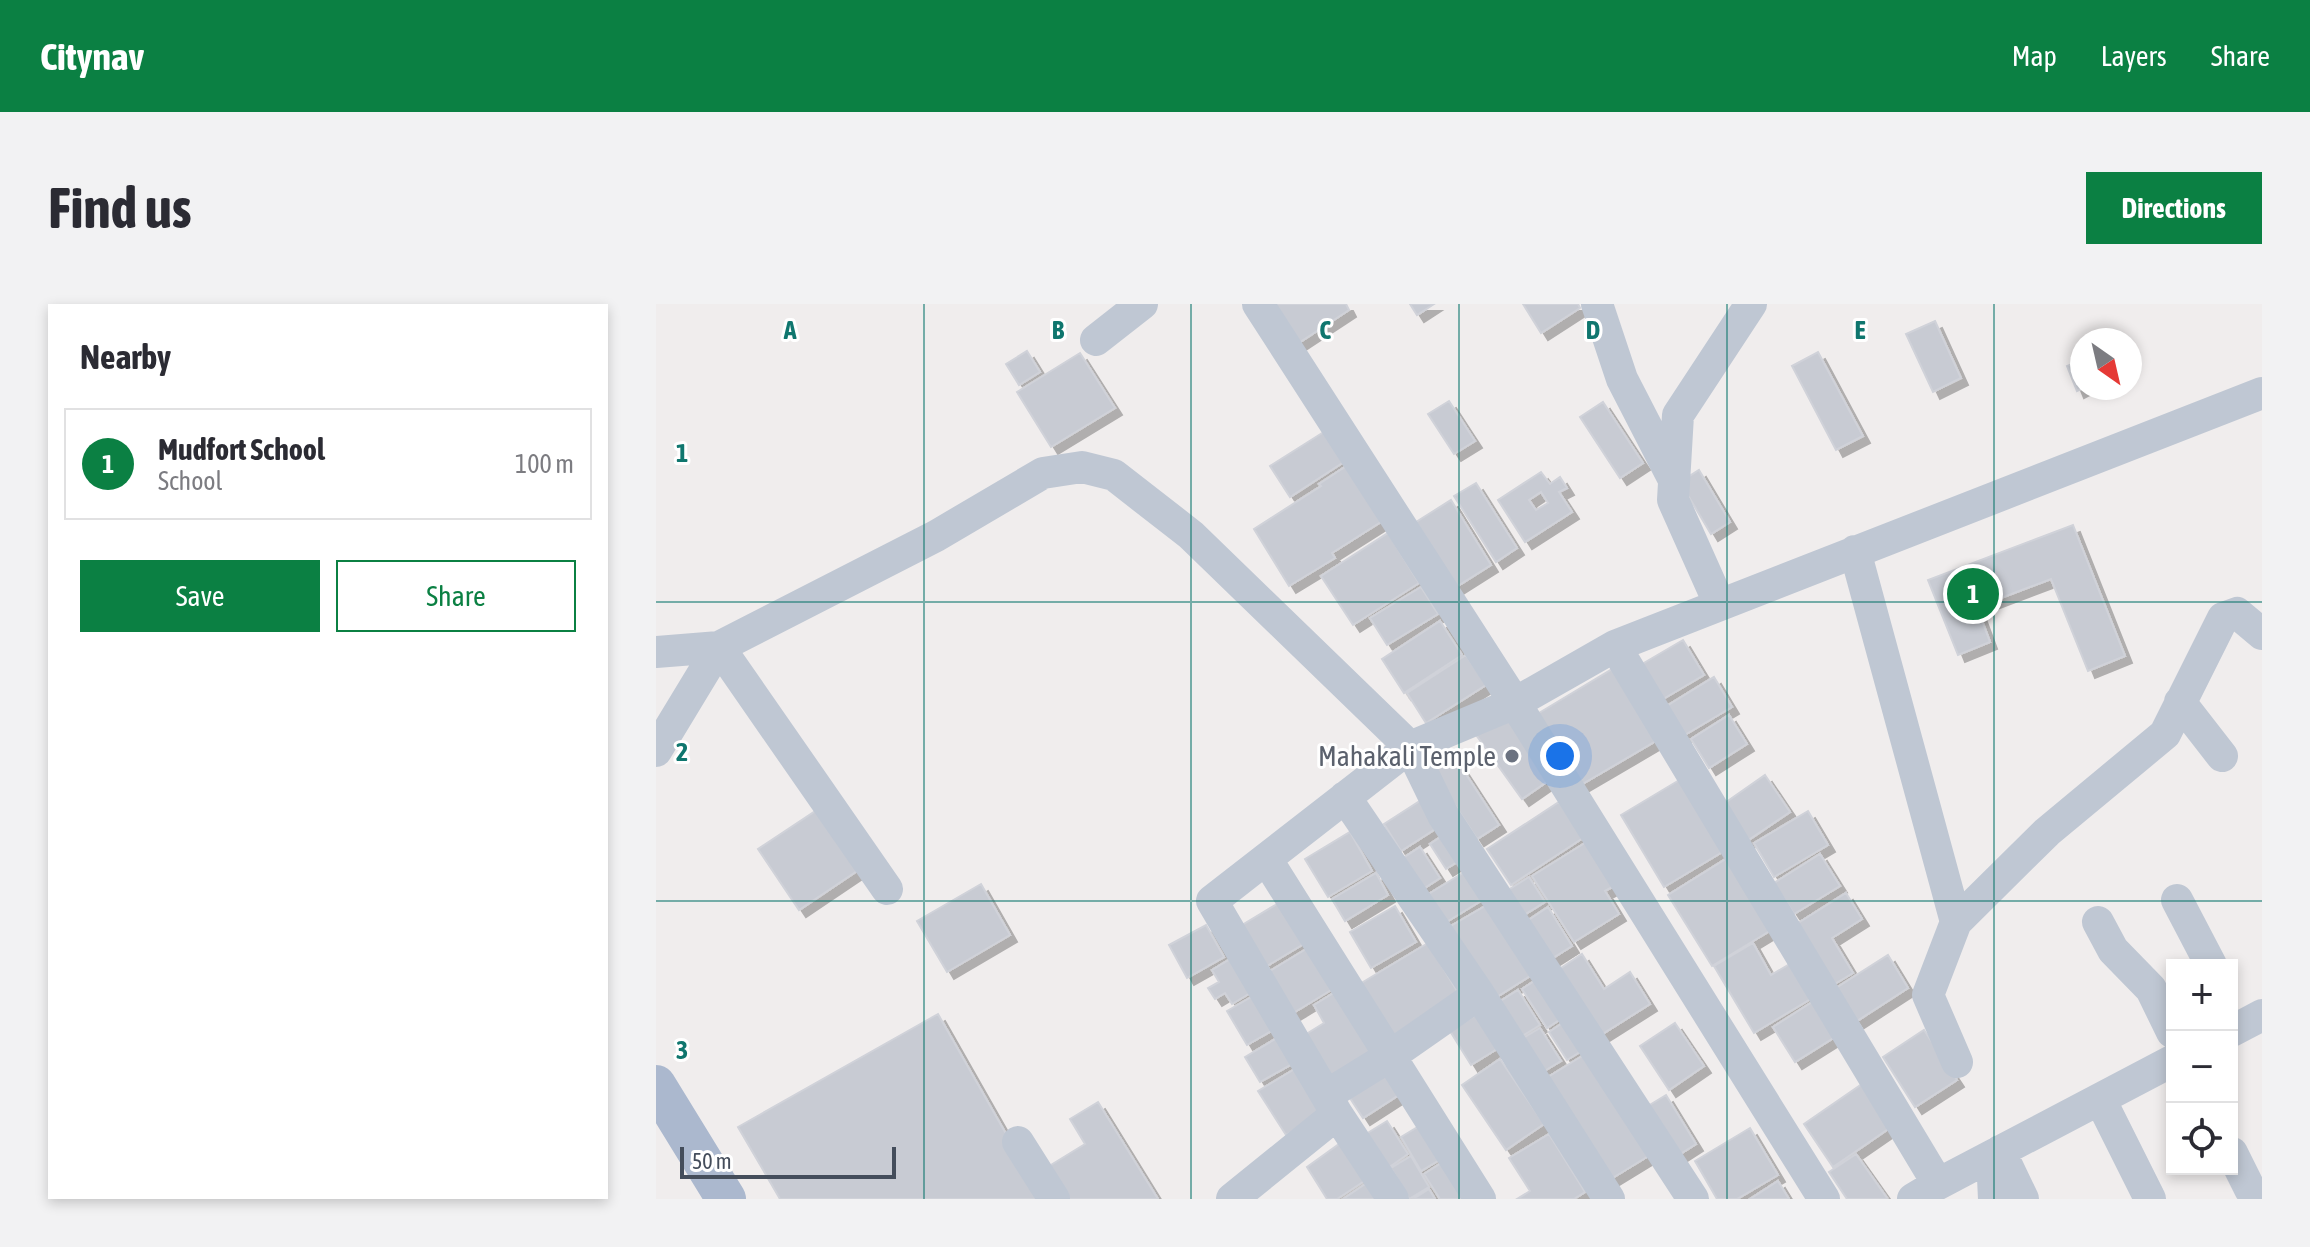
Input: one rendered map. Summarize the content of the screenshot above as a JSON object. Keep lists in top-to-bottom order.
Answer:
{
  "places": ["Mahakali Temple"],
  "scale_bar": "50 m",
  "north": "bottom right",
  "page": {
    "header": "Citynav",
    "nav": ["Map", "Layers", "Share"],
    "buttons": [
      "Directions",
      ["Save", "Share"]
    ],
    "title": "Find us",
    "heading": "Nearby",
    "list": [
      {
        "mark": "1",
        "name": "Mudfort School",
        "note": "School",
        "value": "100 m"
      }
    ],
    "pins": "1",
    "map_buttons": ["+", "−"],
    "scale": "50 m"
  },
  "grid": {
    "columns": [
      "A",
      "B",
      "C",
      "D",
      "E"
    ],
    "rows": ["1", "2", "3"]
  }
}
